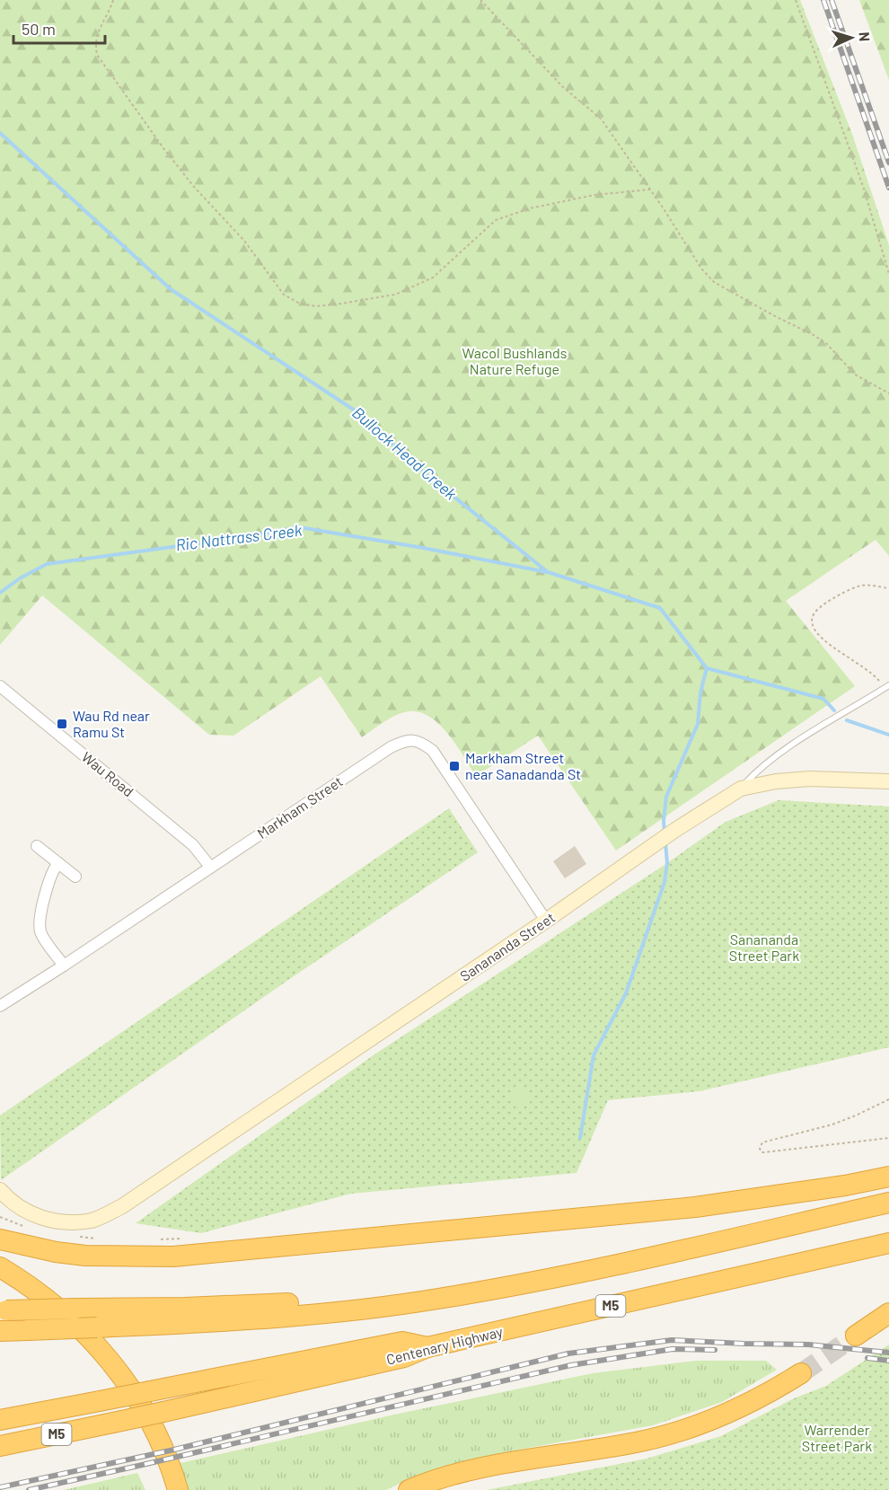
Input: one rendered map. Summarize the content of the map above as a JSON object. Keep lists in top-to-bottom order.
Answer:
{
  "streets": {
    "highway": ["M5", "Centenary Highway"],
    "street": ["Wau Road", "Markham Street", "Sanananda Street"]
  },
  "crossings": [
    ["Wau Road", "Markham Street"],
    ["Markham Street", "Sanananda Street"]
  ],
  "water": ["Bullock Head Creek", "Ric Nattrass Creek"],
  "parks": ["Wacol Bushlands Nature Refuge", "Sanananda Street Park", "Warrender Street Park"],
  "places": {
    "transit": ["Wau Rd near Ramu St", "Markham Street near Sanadanda St"]
  },
  "scale_bar": "50 m",
  "north": "right"
}
